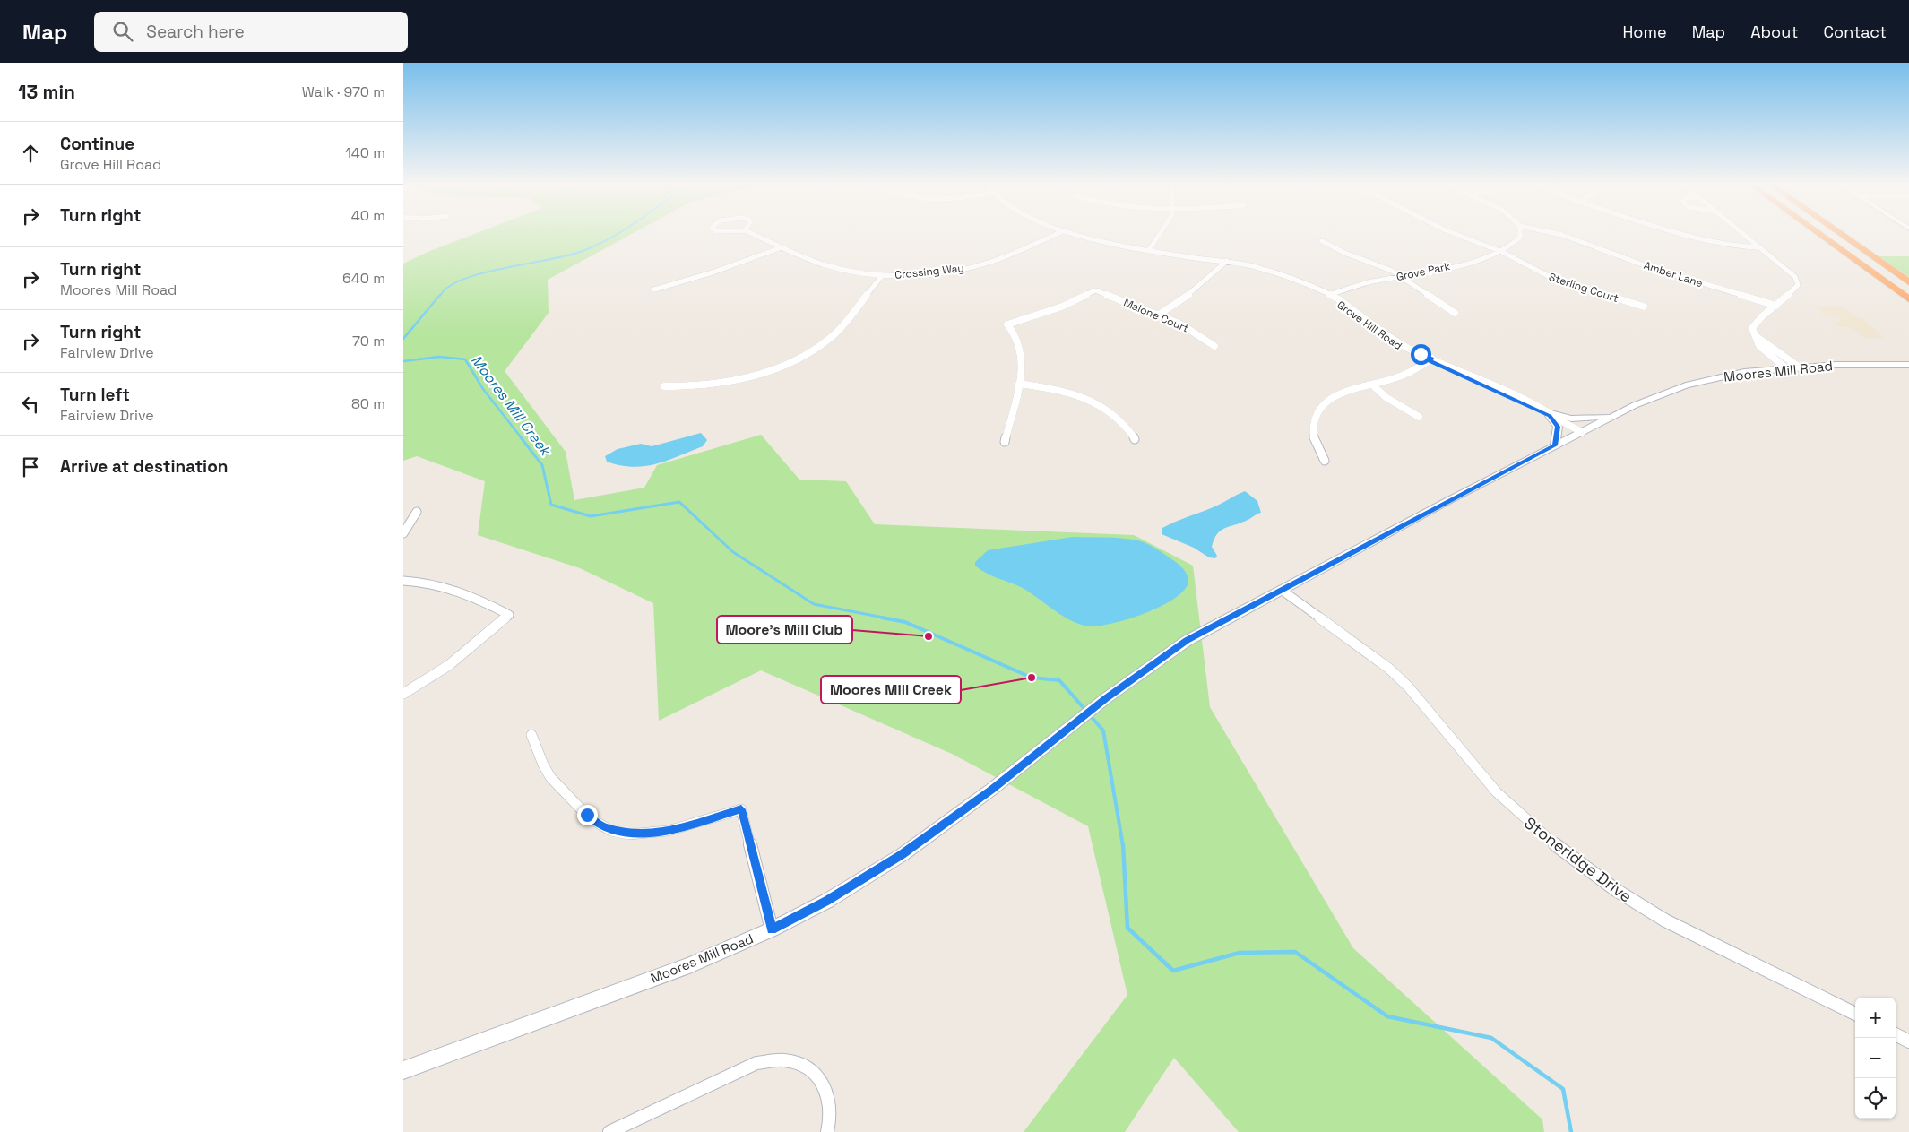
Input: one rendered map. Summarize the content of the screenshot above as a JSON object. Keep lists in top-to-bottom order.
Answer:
{
  "streets": {
    "street": [
      "Crossing Way",
      "Grove Park",
      "Amber Lane",
      "Sterling Court",
      "Malone Court",
      "Grove Hill Road",
      "Moores Mill Road",
      "Stoneridge Drive"
    ]
  },
  "crossings": [
    ["Grove Park", "Sterling Court"],
    ["Grove Park", "Grove Hill Road"],
    ["Grove Hill Road", "Moores Mill Road"],
    ["Moores Mill Road", "Stoneridge Drive"]
  ],
  "water": ["Moores Mill Creek"],
  "places": ["Moore's Mill Club", "Moores Mill Creek"],
  "page": {
    "header": "Map",
    "search": "Search here",
    "nav": [
      "Home",
      "Map",
      "About",
      "Contact"
    ],
    "heading": ["13 min", "Walk · 970 m"],
    "list": [
      ["Continue", "Grove Hill Road", "140 m"],
      ["Turn right", "40 m"],
      ["Turn right", "Moores Mill Road", "640 m"],
      ["Turn right", "Fairview Drive", "70 m"],
      ["Turn left", "Fairview Drive", "80 m"],
      "Arrive at destination"
    ],
    "map_buttons": ["+", "−"]
  }
}
